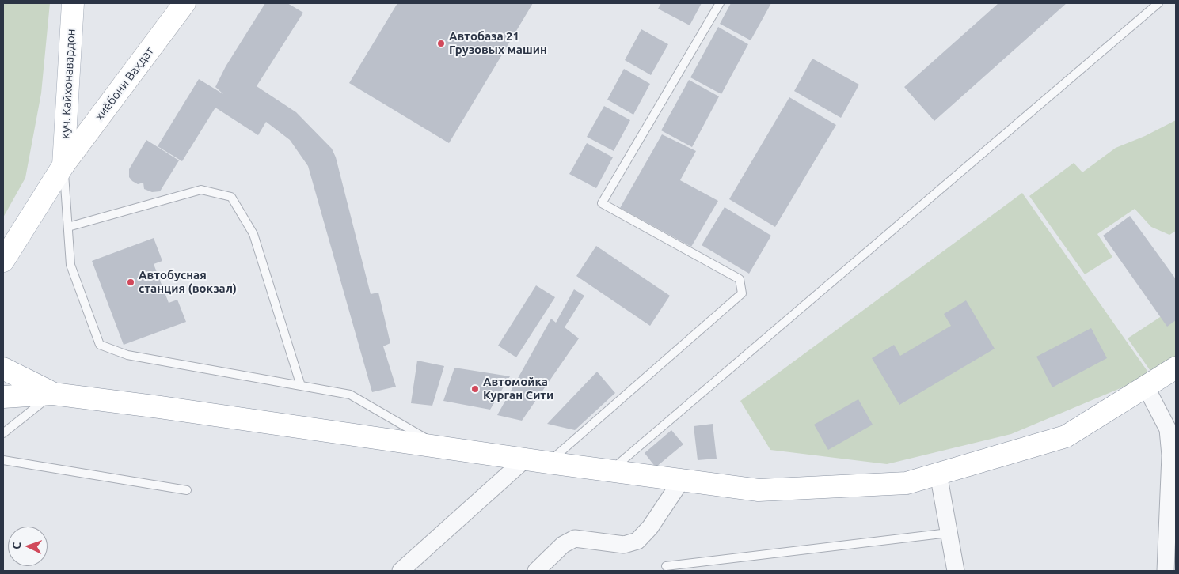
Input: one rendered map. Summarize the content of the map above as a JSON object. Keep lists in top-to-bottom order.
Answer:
{
  "streets": {
    "main road": ["куч. Кайхонавардон", "хиёбони Ваҳдат"]
  },
  "crossings": [
    ["куч. Кайхонавардон", "хиёбони Ваҳдат"]
  ],
  "places": ["Автобаза 21 Грузовых машин", "Автобусная станция (вокзал)", "Автомойка Курган Сити"],
  "north": "left"
}
